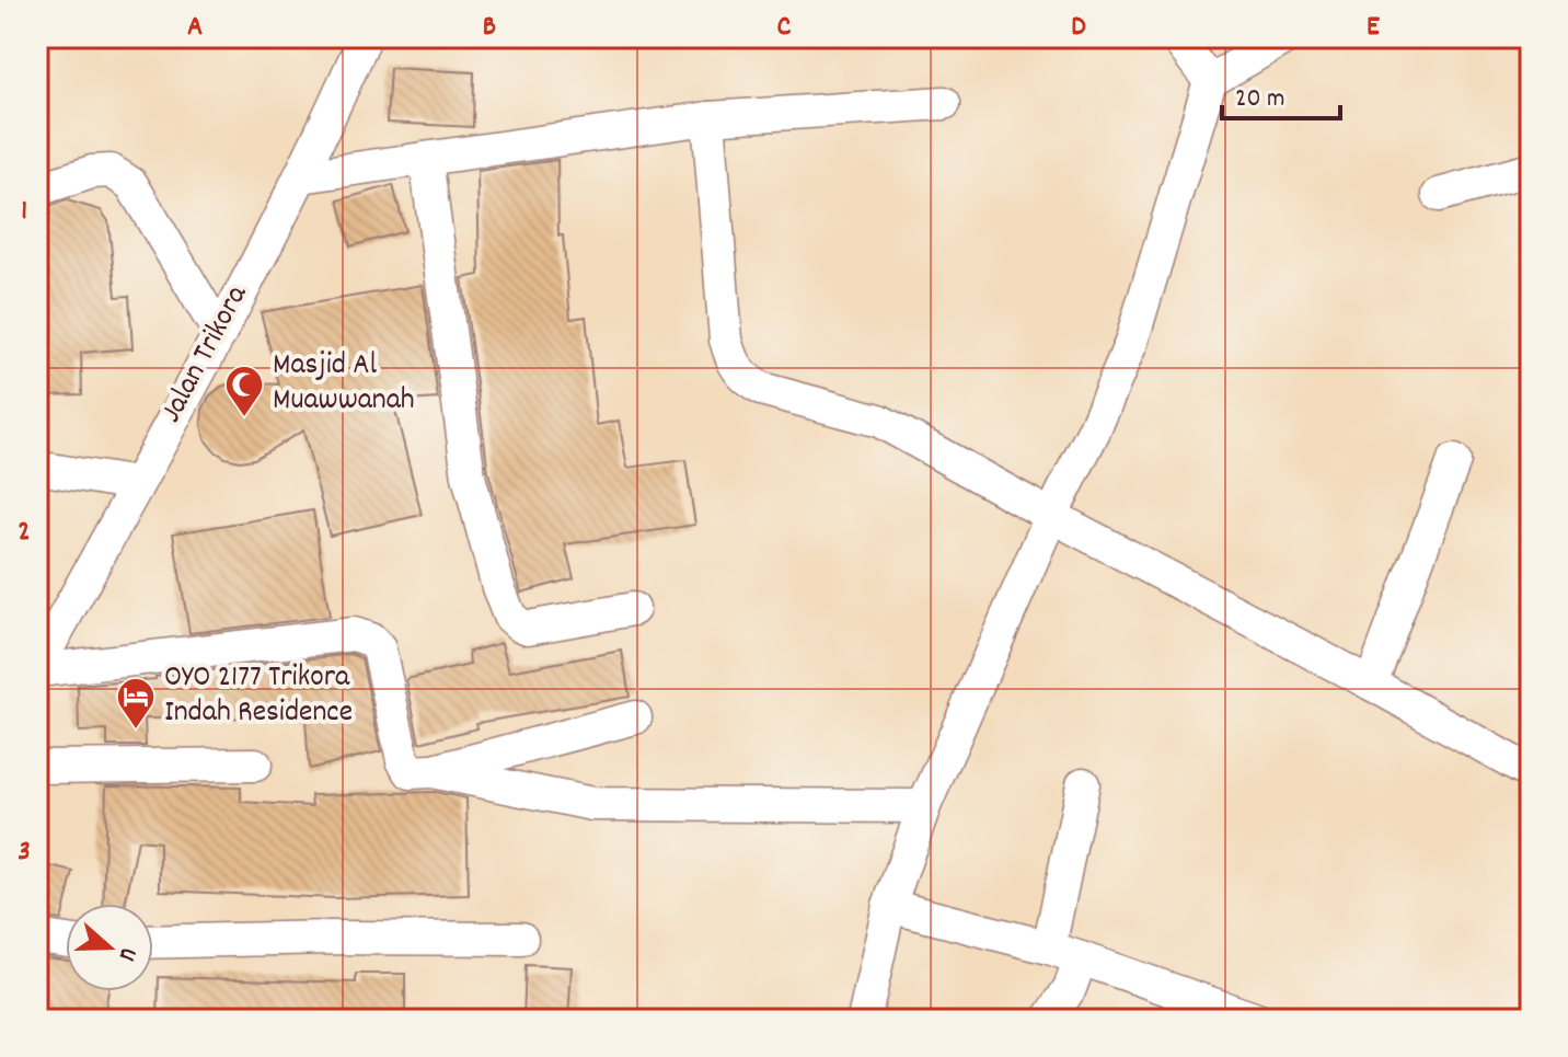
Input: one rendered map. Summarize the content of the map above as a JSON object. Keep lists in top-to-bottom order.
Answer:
{
  "streets": {
    "street": ["Jalan Trikora"]
  },
  "places": {
    "mosque": ["Masjid Al Muawwanah"],
    "hotel": ["OYO 2177 Trikora Indah Residence"]
  },
  "scale_bar": "20 m",
  "north": "right",
  "grid": {
    "columns": [
      "A",
      "B",
      "C",
      "D",
      "E"
    ],
    "rows": ["1", "2", "3"]
  }
}
